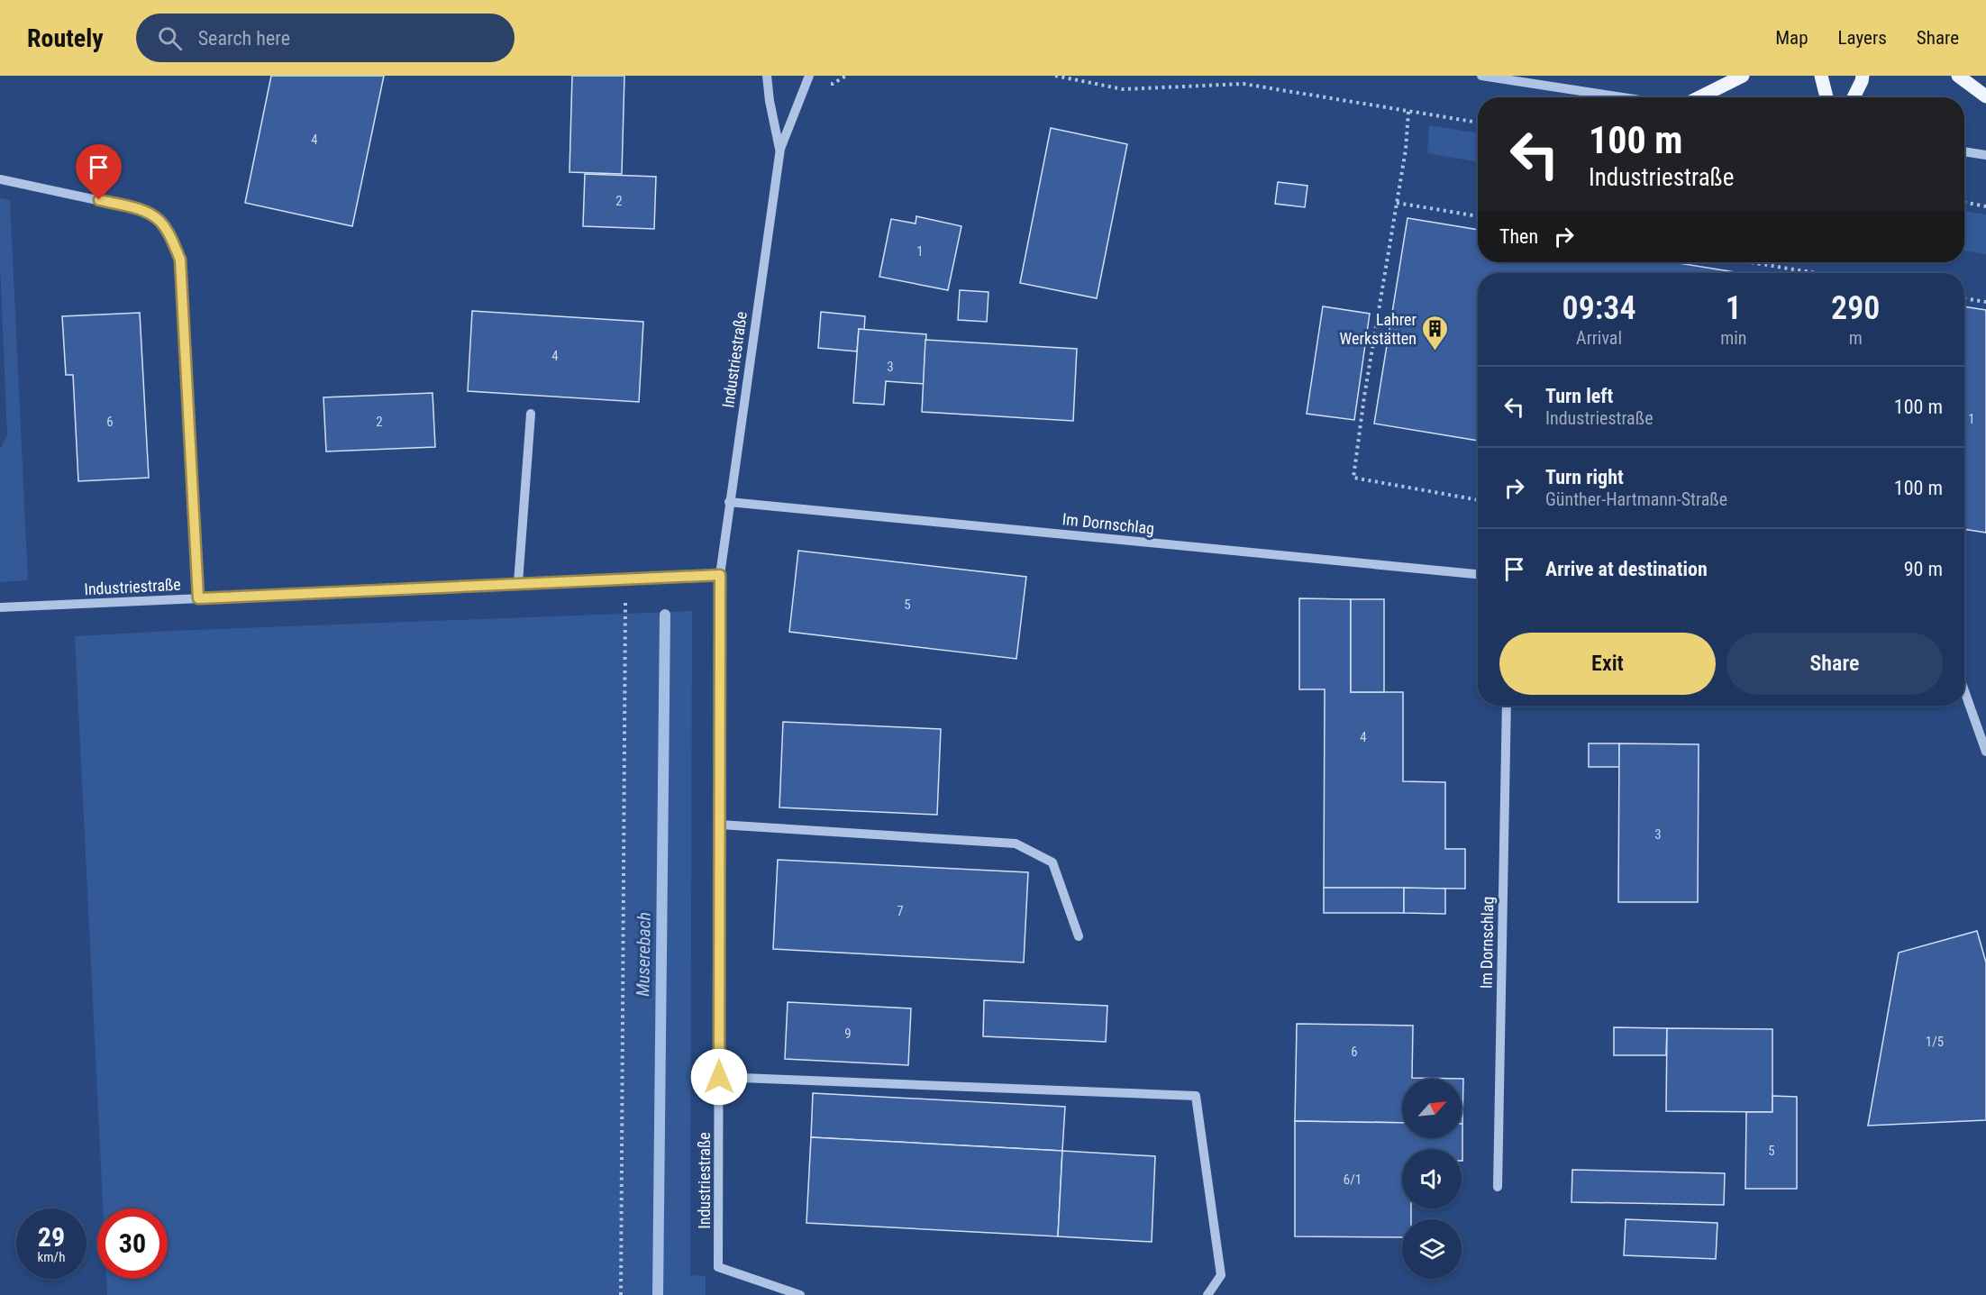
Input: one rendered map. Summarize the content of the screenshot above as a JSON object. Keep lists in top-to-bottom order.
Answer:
{
  "streets": {
    "street": ["Industriestraße", "Im Dornschlag"]
  },
  "crossings": [
    ["Industriestraße", "Im Dornschlag"]
  ],
  "water": ["Muserebach"],
  "places": {
    "building": ["Lahrer Werkstätten"]
  },
  "house_numbers": [
    "4",
    "2",
    "1",
    "4",
    "3",
    "1",
    "6",
    "2",
    "5",
    "4",
    "3",
    "7",
    "9",
    "1/5",
    "6",
    "5",
    "6/1"
  ],
  "north": "top right",
  "page": {
    "header": "Routely",
    "search": "Search here",
    "nav": ["Map", "Layers", "Share"],
    "turn": ["100 m", "Industriestraße"],
    "then": "Then",
    "eta": [
      "09:34",
      "Arrival",
      "1",
      "min",
      "290",
      "m"
    ],
    "list": [
      {
        "name": "Turn left",
        "note": "Industriestraße",
        "value": "100 m"
      },
      {
        "name": "Turn right",
        "note": "Günther-Hartmann-Straße",
        "value": "100 m"
      },
      {
        "name": "Arrive at destination",
        "value": "90 m"
      }
    ],
    "buttons": ["Exit", "Share"],
    "speed": "29 km/h",
    "limit": "30"
  }
}
